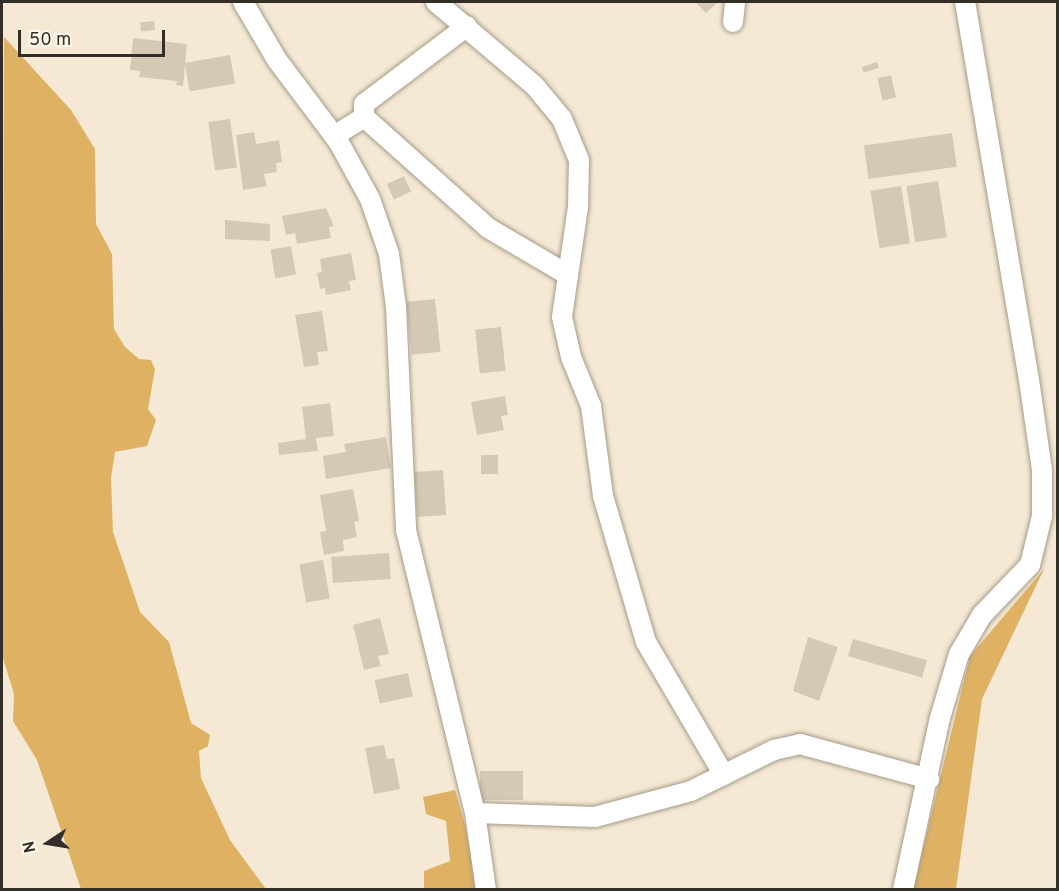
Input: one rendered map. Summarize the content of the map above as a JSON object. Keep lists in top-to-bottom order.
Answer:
{
  "scale_bar": "50 m",
  "north": "left"
}
